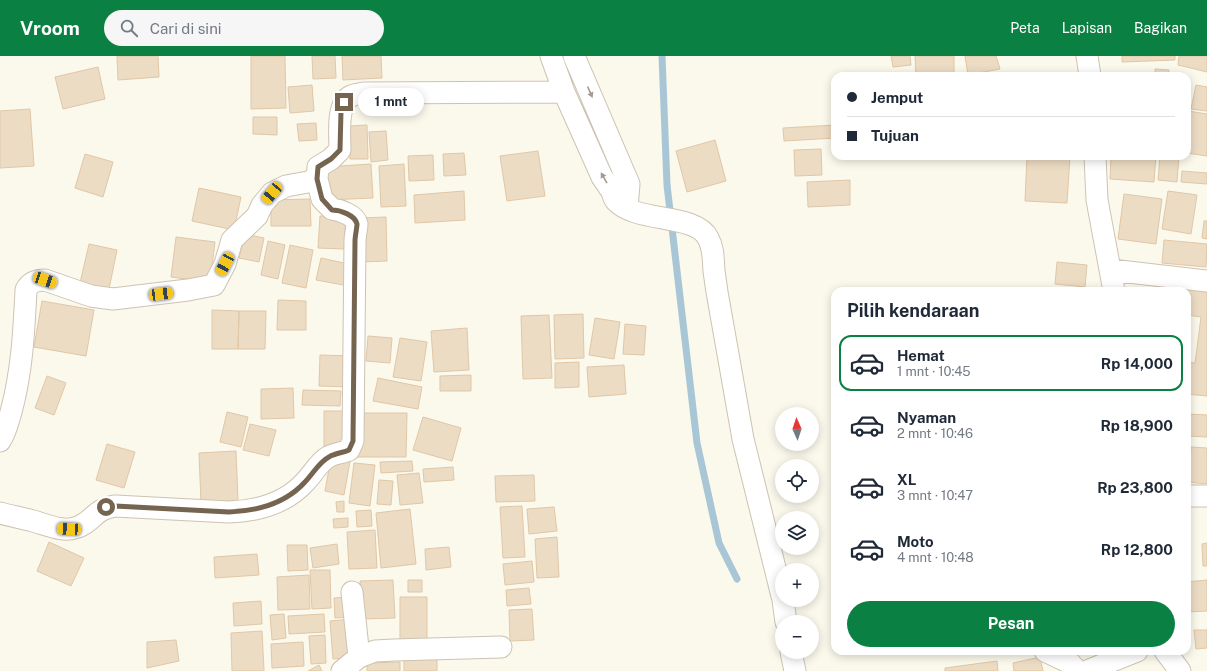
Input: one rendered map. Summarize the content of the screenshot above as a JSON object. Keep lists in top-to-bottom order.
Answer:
{
  "north": "top",
  "page": {
    "header": "Vroom",
    "search": "Cari di sini",
    "nav": ["Peta", "Lapisan", "Bagikan"],
    "banner": ["Jemput", "Tujuan"],
    "bubble": "1 mnt",
    "heading": "Pilih kendaraan",
    "list": [
      {
        "name": "Hemat",
        "note": "1 mnt · 10:45",
        "value": "Rp 14,000"
      },
      {
        "name": "Nyaman",
        "note": "2 mnt · 10:46",
        "value": "Rp 18,900"
      },
      {
        "name": "XL",
        "note": "3 mnt · 10:47",
        "value": "Rp 23,800"
      },
      {
        "name": "Moto",
        "note": "4 mnt · 10:48",
        "value": "Rp 12,800"
      }
    ],
    "map_buttons": ["+", "−"],
    "buttons": "Pesan"
  }
}
